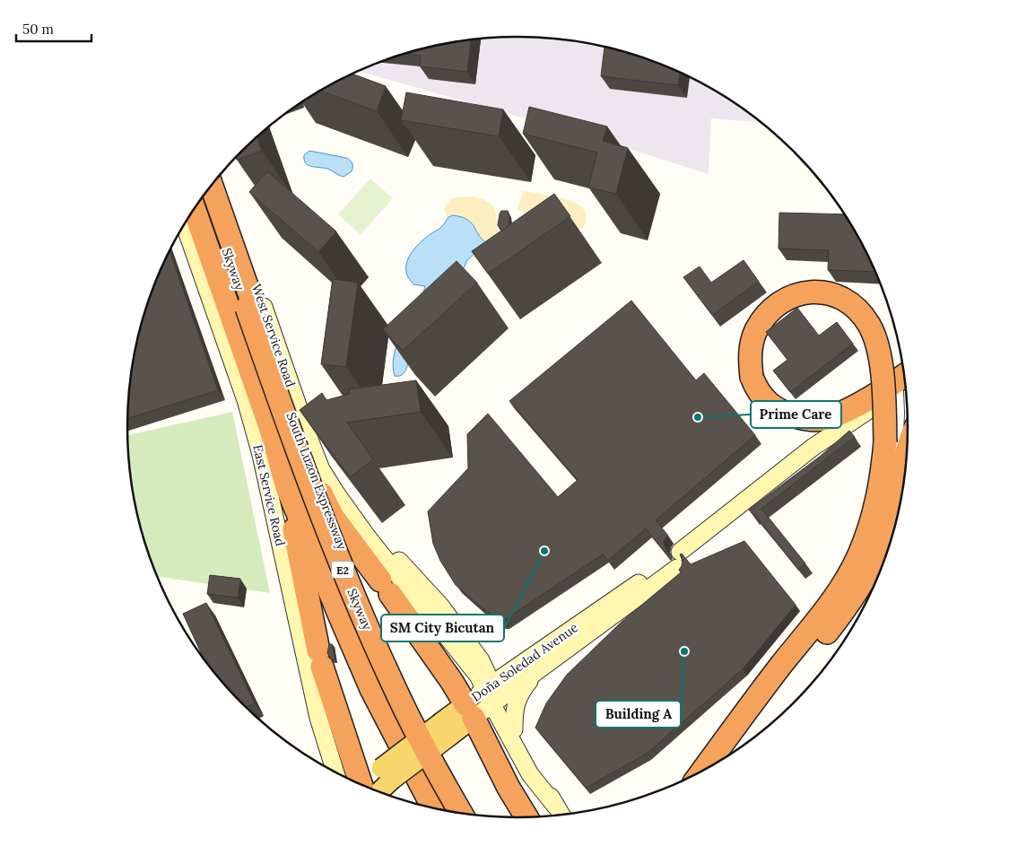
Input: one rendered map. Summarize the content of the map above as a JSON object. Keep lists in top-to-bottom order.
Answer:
{
  "streets": {
    "highway": ["Skyway", "South Luzon Expressway", "E2"],
    "main road": ["West Service Road", "East Service Road", "Doña Soledad Avenue"]
  },
  "crossings": [
    ["West Service Road", "Doña Soledad Avenue"]
  ],
  "places": ["Prime Care", "SM City Bicutan", "Building A"],
  "scale_bar": "50 m"
}
